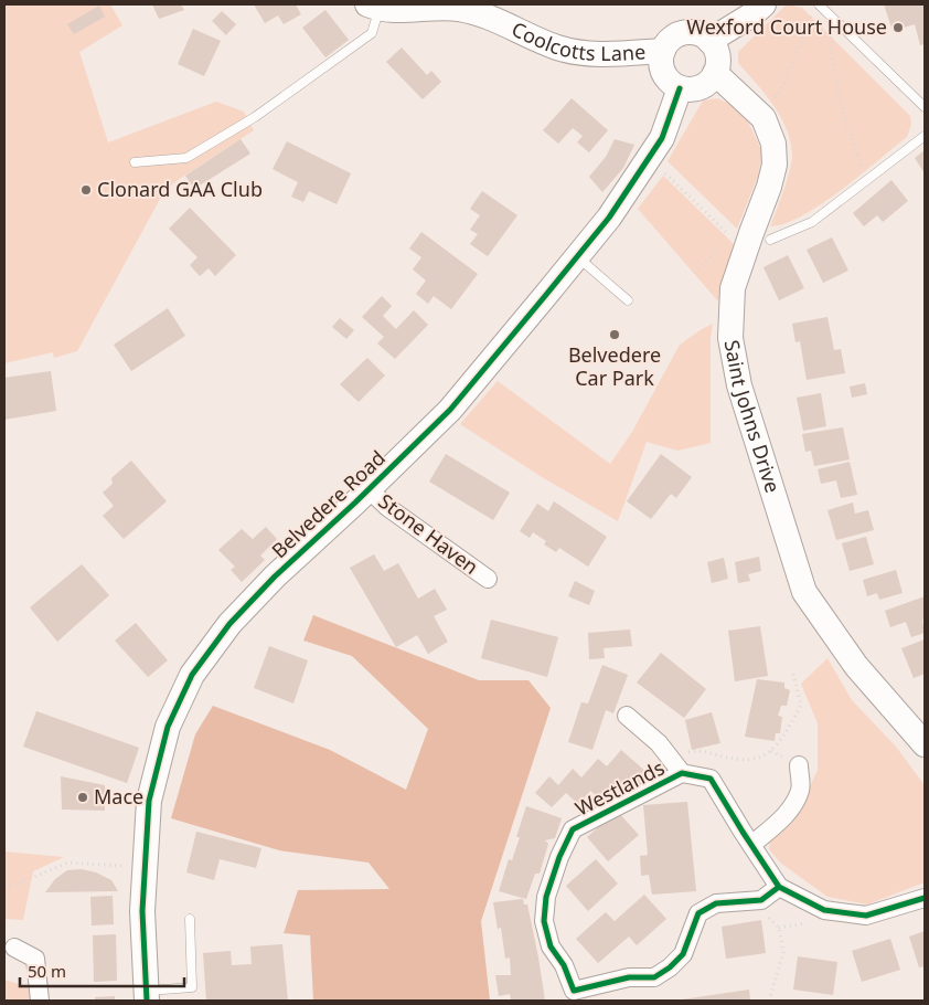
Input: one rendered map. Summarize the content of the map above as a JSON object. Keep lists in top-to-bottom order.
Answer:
{
  "streets": {
    "street": [
      "Coolcotts Lane",
      "Saint Johns Drive",
      "Belvedere Road",
      "Stone Haven",
      "Westlands"
    ]
  },
  "crossings": [
    ["Coolcotts Lane", "Saint Johns Drive"],
    ["Coolcotts Lane", "Belvedere Road"],
    ["Saint Johns Drive", "Belvedere Road"],
    ["Belvedere Road", "Stone Haven"]
  ],
  "places": [
    "Wexford Court House",
    "Clonard GAA Club",
    "Belvedere Car Park",
    "Mace"
  ],
  "scale_bar": "50 m"
}
